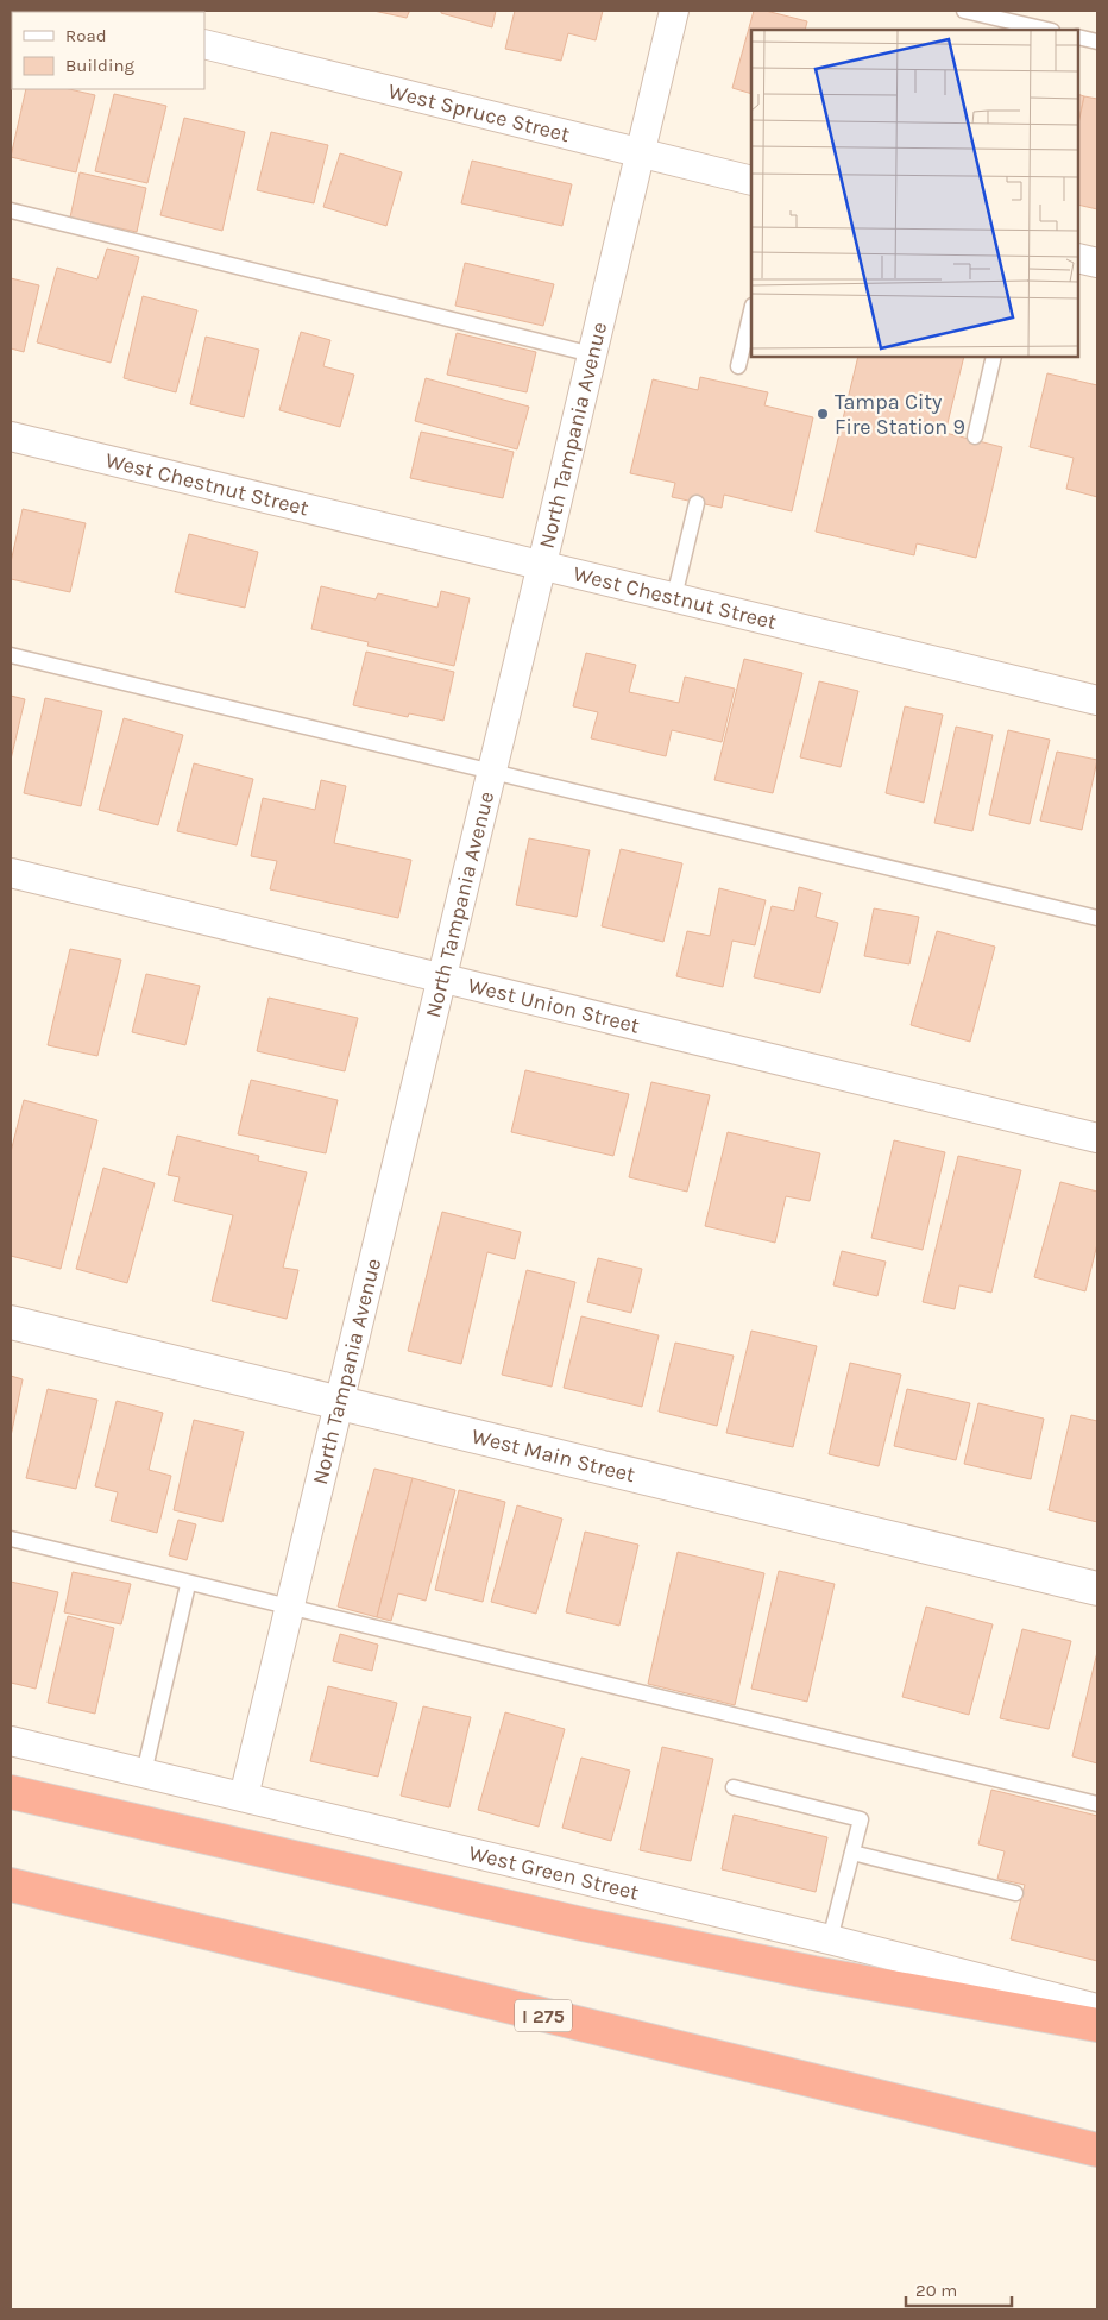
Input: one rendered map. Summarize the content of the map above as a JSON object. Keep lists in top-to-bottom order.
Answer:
{
  "streets": {
    "highway": ["I 275"],
    "street": [
      "West Spruce Street",
      "North Tampania Avenue",
      "West Chestnut Street",
      "West Union Street",
      "West Main Street",
      "West Green Street"
    ]
  },
  "crossings": [
    ["West Spruce Street", "North Tampania Avenue"],
    ["North Tampania Avenue", "West Chestnut Street"],
    ["North Tampania Avenue", "West Union Street"],
    ["North Tampania Avenue", "West Main Street"],
    ["North Tampania Avenue", "West Green Street"]
  ],
  "places": ["Tampa City Fire Station 9"],
  "legend": ["Road", "Building"],
  "scale_bar": "20 m"
}
